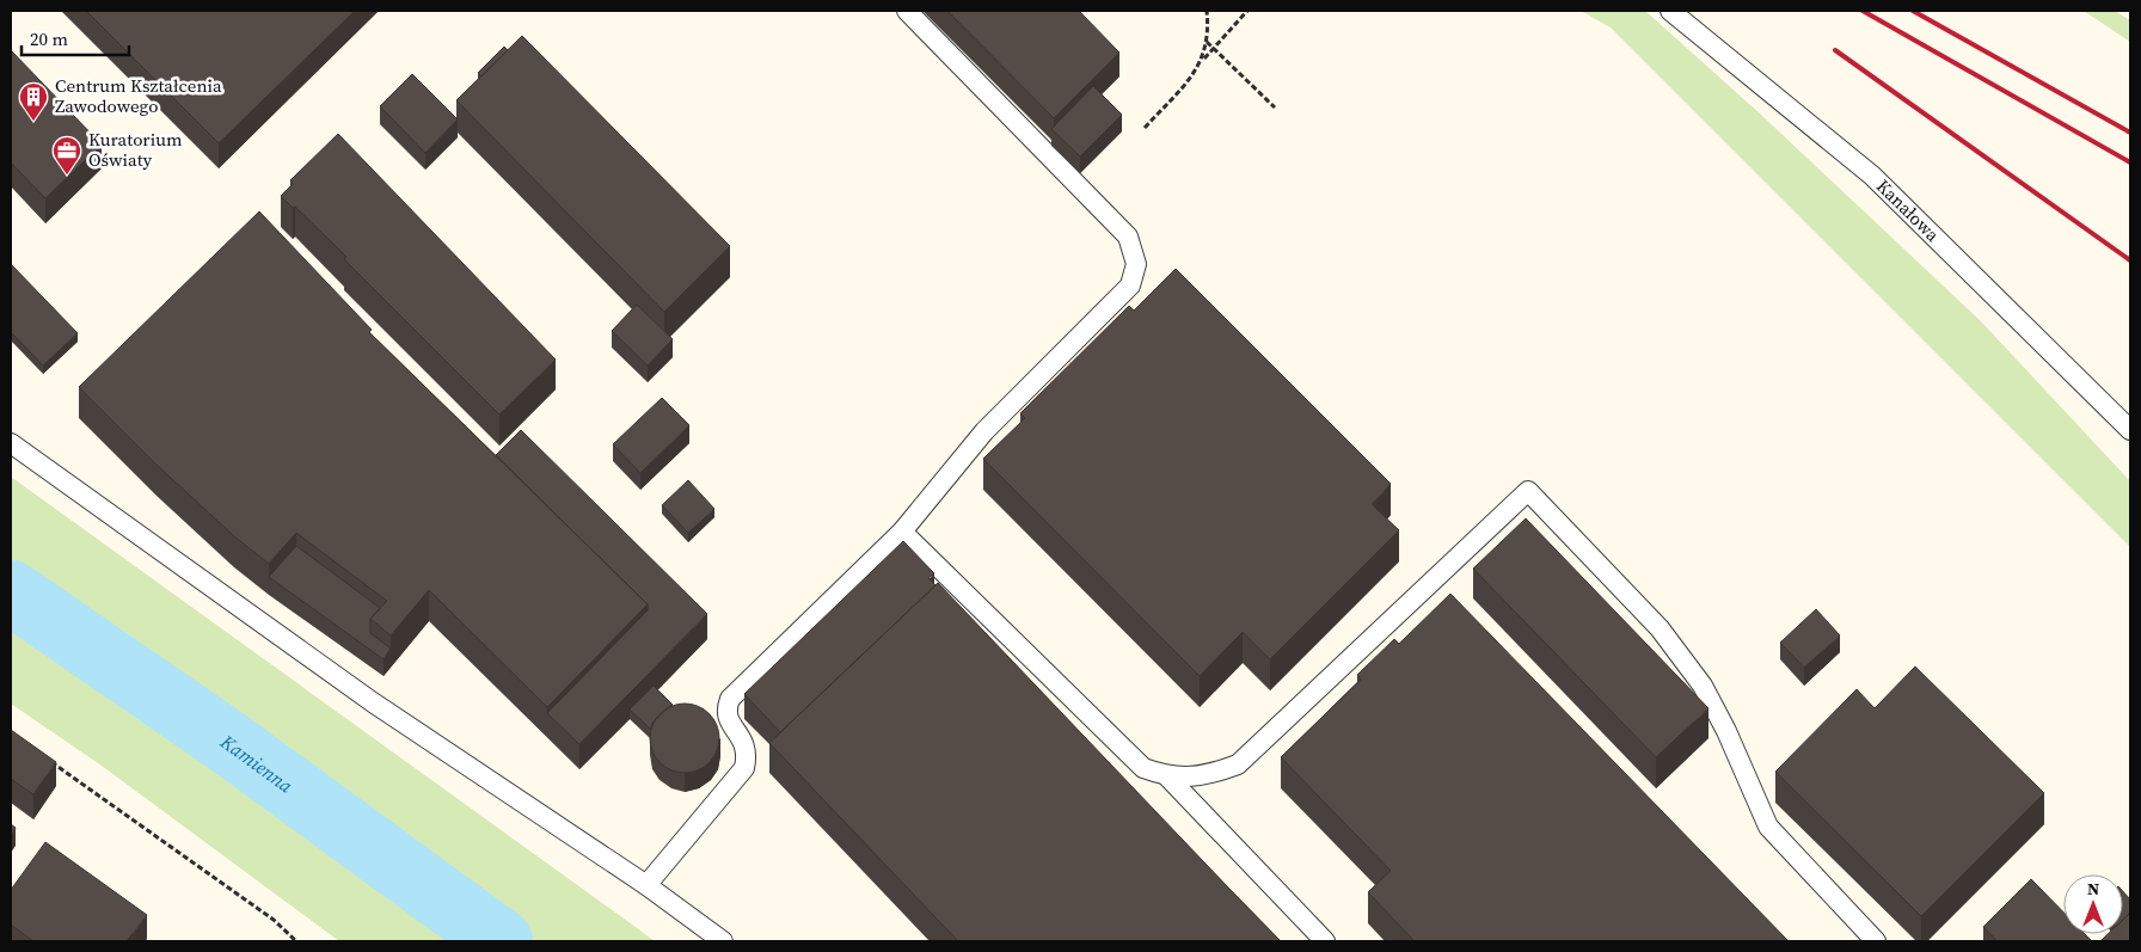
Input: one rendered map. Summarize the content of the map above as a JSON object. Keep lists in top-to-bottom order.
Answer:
{
  "streets": {
    "lane": ["Kanałowa"]
  },
  "water": ["Kamienna"],
  "places": {
    "building": ["Centrum Kształcenia Zawodowego"],
    "office": ["Kuratorium Oświaty"]
  },
  "scale_bar": "20 m",
  "north": "top"
}
